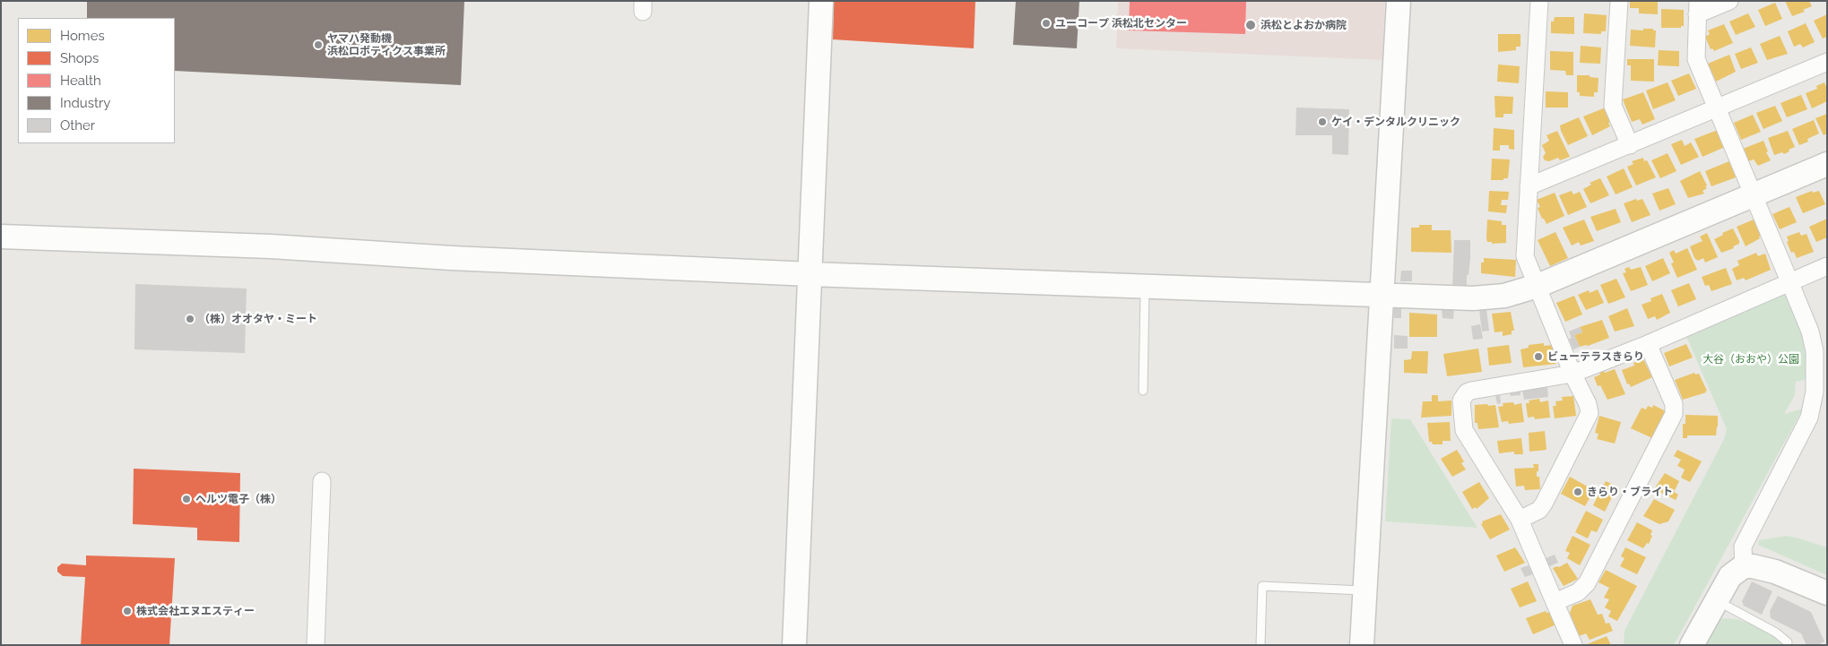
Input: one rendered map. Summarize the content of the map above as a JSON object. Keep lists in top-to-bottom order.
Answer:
{
  "parks": ["大谷（おおや）公園"],
  "places": [
    "ユーコープ 浜松北センター",
    "浜松とよおか病院",
    "ヤマハ発動機 浜松ロボティクス事業所",
    "ケイ・デンタルクリニック",
    "（株）オオタヤ・ミート",
    "ビューテラスきらり",
    "きらり・ブライト",
    "ヘルツ電子（株）",
    "株式会社エヌエスティー"
  ],
  "legend": [
    "Homes",
    "Shops",
    "Health",
    "Industry",
    "Other"
  ]
}
